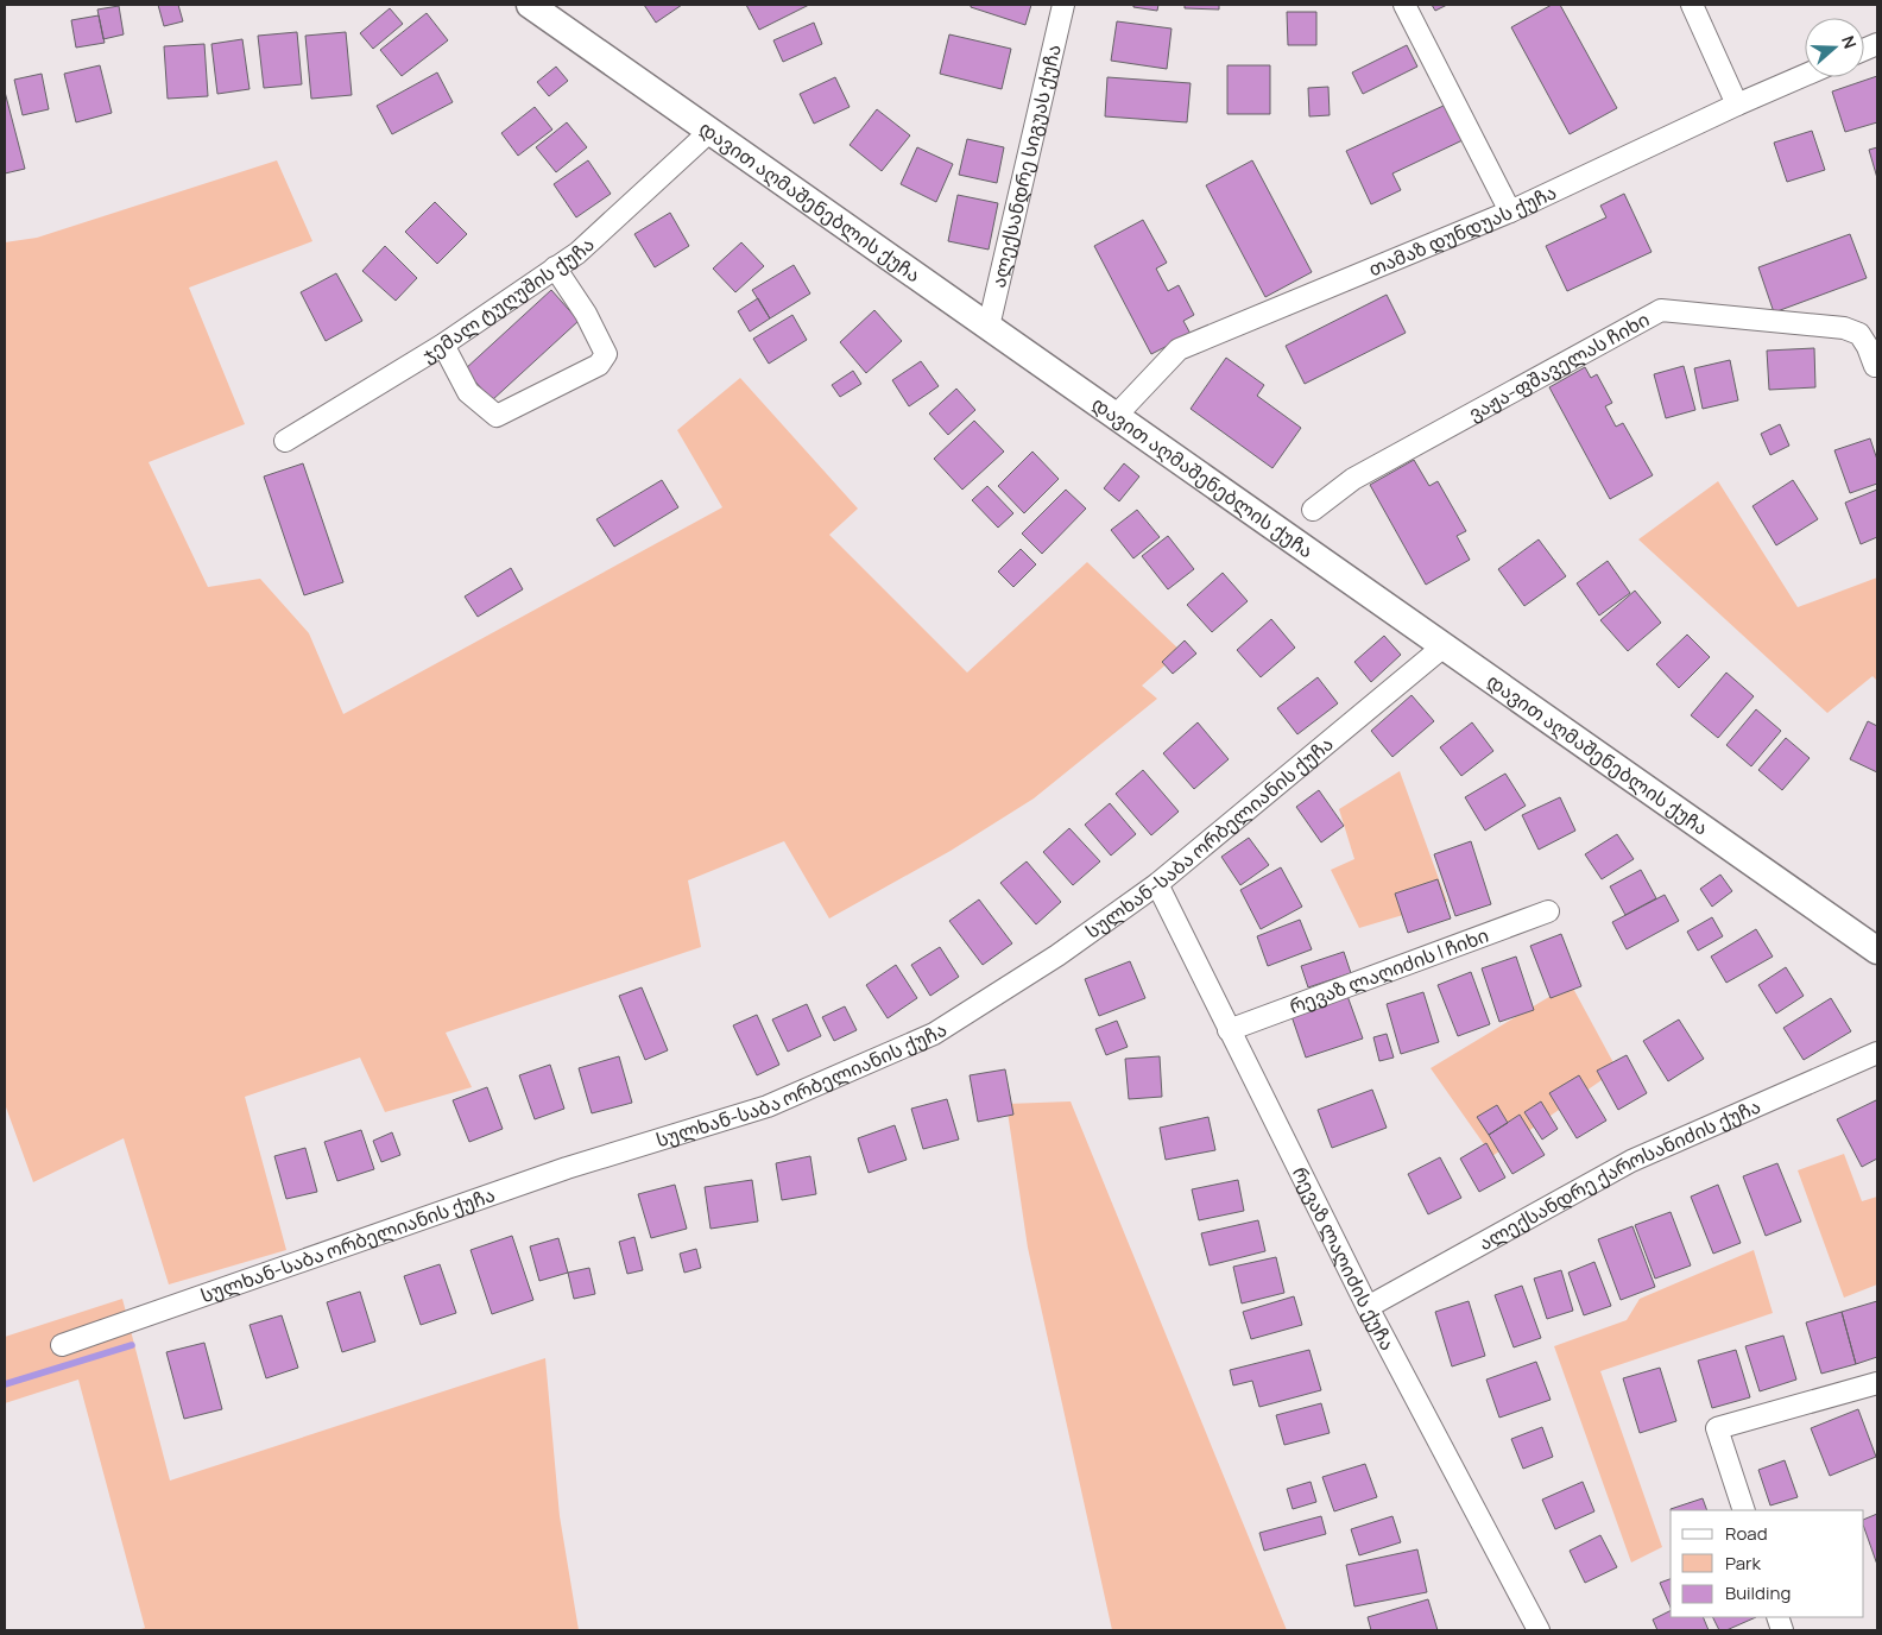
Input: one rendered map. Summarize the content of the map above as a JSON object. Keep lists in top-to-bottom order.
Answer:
{
  "streets": {
    "main road": ["დავით აღმაშენებლის ქუჩა"],
    "street": [
      "ალექსანდრე სიგუას ქუჩა",
      "თამაზ დუნდუას ქუჩა",
      "ჯემალ ტუღუშის ქუჩა",
      "ვაჟა-ფშაველას ჩიხი",
      "სულხან-საბა ორბელიანის ქუჩა",
      "რევაზ ლაღიძის I ჩიხი",
      "ალექსანდრე ქაროსანიძის ქუჩა",
      "რევაზ ლაღიძის ქუჩა"
    ]
  },
  "crossings": [
    ["ალექსანდრე სიგუას ქუჩა", "დავით აღმაშენებლის ქუჩა"],
    ["დავით აღმაშენებლის ქუჩა", "თამაზ დუნდუას ქუჩა"],
    ["დავით აღმაშენებლის ქუჩა", "ჯემალ ტუღუშის ქუჩა"],
    ["დავით აღმაშენებლის ქუჩა", "სულხან-საბა ორბელიანის ქუჩა"],
    ["სულხან-საბა ორბელიანის ქუჩა", "რევაზ ლაღიძის ქუჩა"],
    ["რევაზ ლაღიძის I ჩიხი", "რევაზ ლაღიძის ქუჩა"],
    ["ალექსანდრე ქაროსანიძის ქუჩა", "რევაზ ლაღიძის ქუჩა"]
  ],
  "legend": ["Road", "Park", "Building"],
  "north": "right"
}
